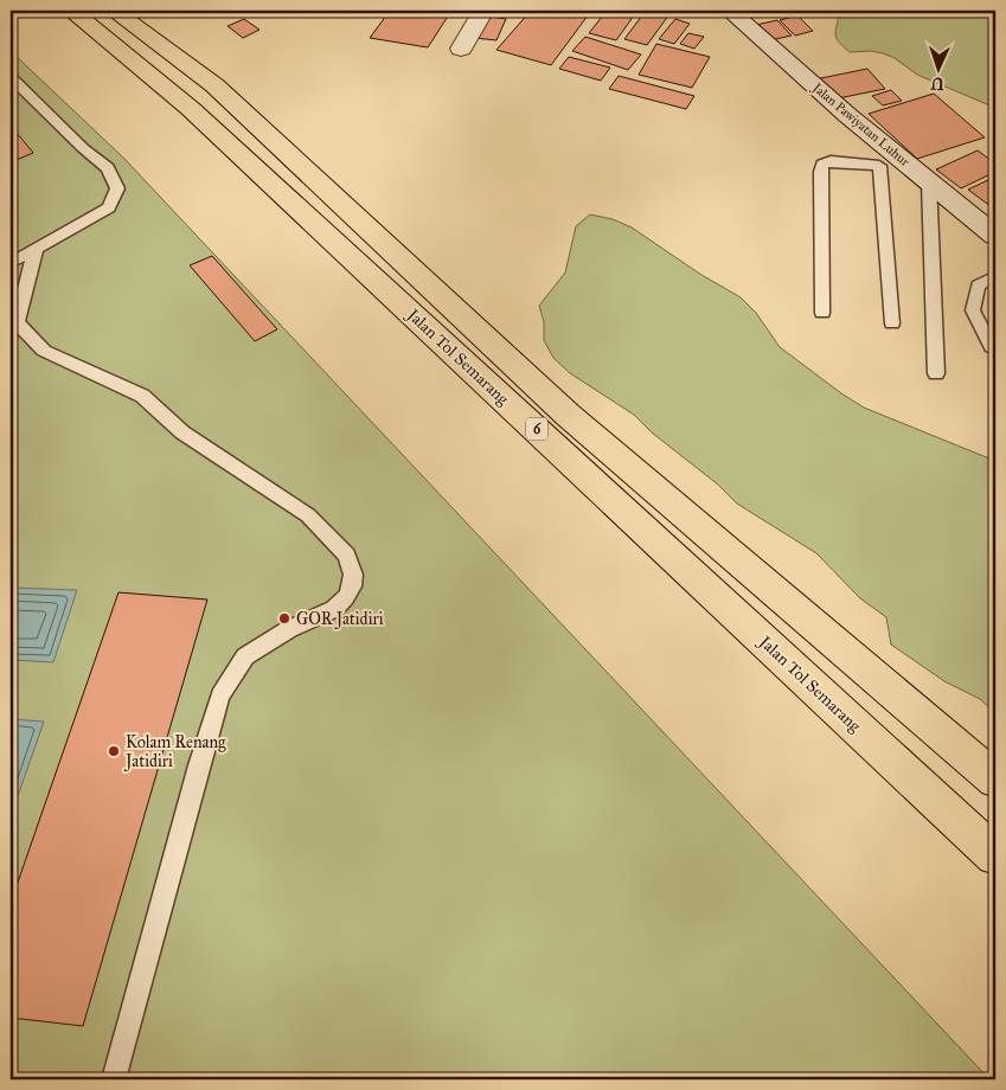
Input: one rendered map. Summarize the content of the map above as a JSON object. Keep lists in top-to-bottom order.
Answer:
{
  "streets": {
    "highway": ["Jalan Tol Semarang", "6"],
    "main road": ["Jalan Pawiyatan Luhur"]
  },
  "places": ["GOR Jatidiri", "Kolam Renang Jatidiri"],
  "north": "bottom"
}
